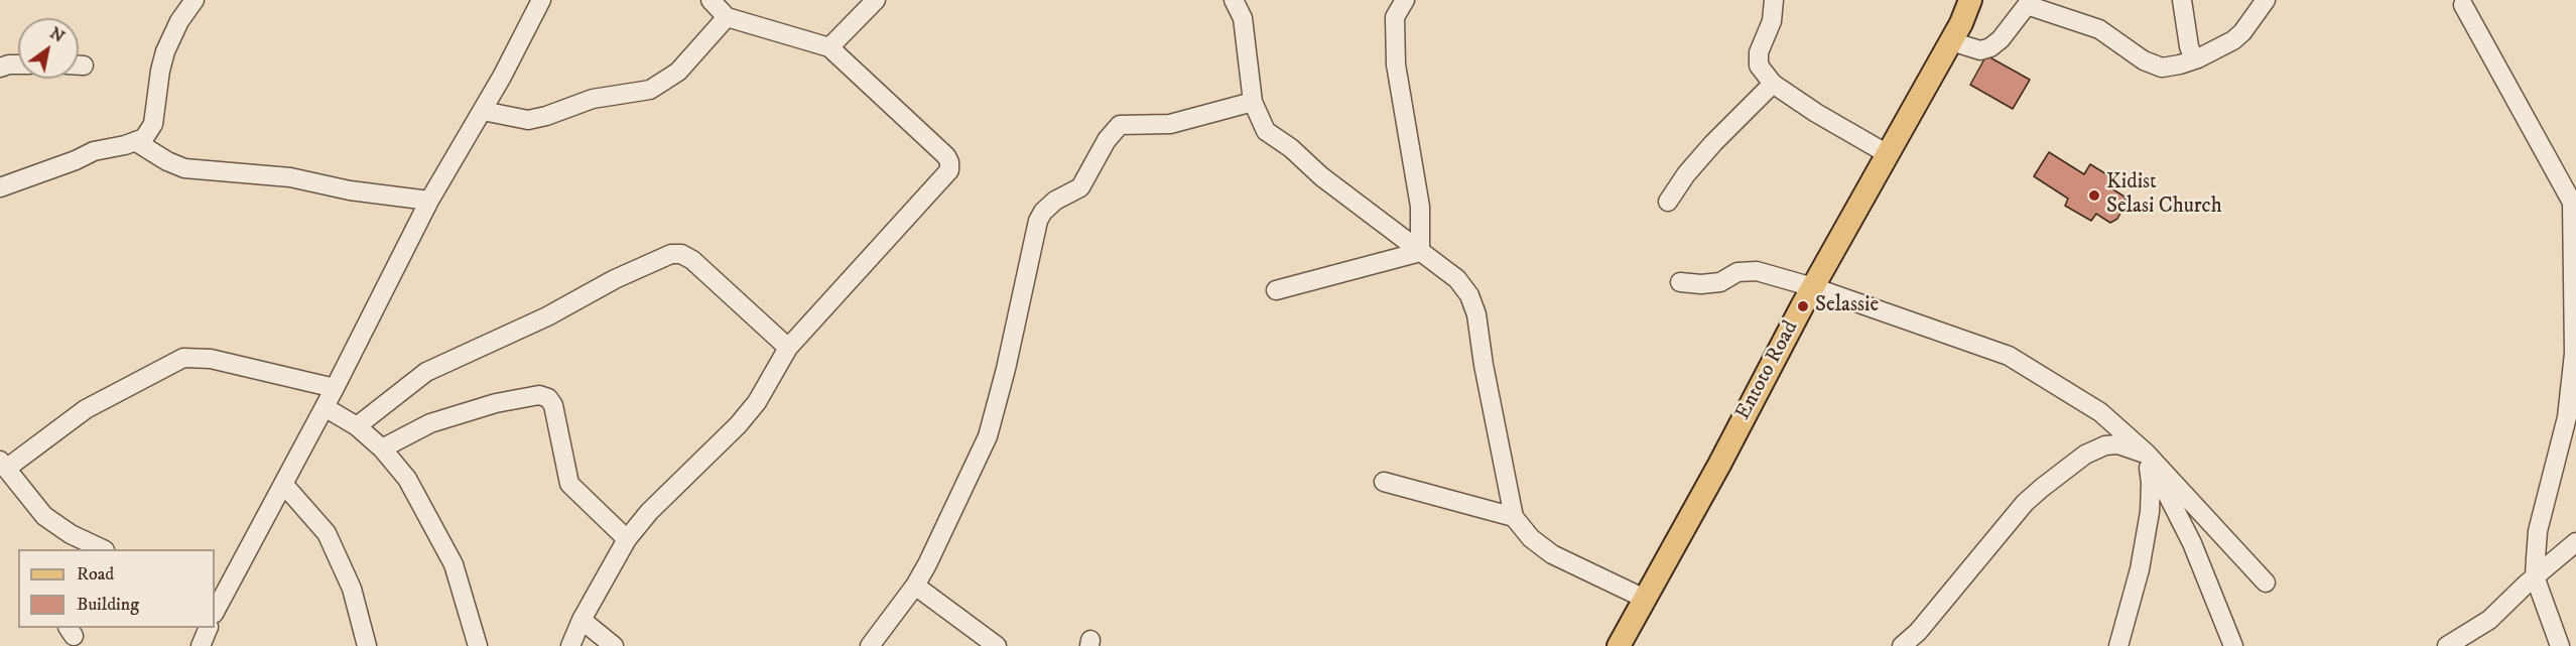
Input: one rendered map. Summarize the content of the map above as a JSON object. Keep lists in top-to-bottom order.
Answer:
{
  "streets": {
    "main road": ["Entoto Road"]
  },
  "places": ["Kidist Selasi Church", "Selassie"],
  "legend": ["Road", "Building"],
  "north": "top right"
}
